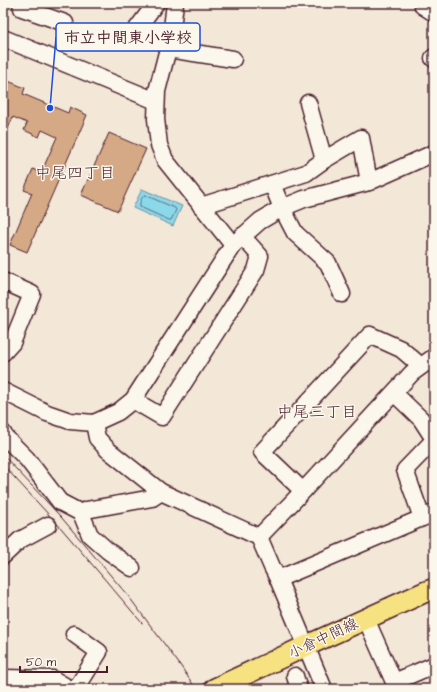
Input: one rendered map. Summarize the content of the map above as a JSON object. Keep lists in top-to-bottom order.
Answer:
{
  "streets": {
    "main road": ["小倉中間線"]
  },
  "districts": ["中尾四丁目", "中尾三丁目"],
  "places": ["市立中間東小学校"],
  "scale_bar": "50 m"
}
